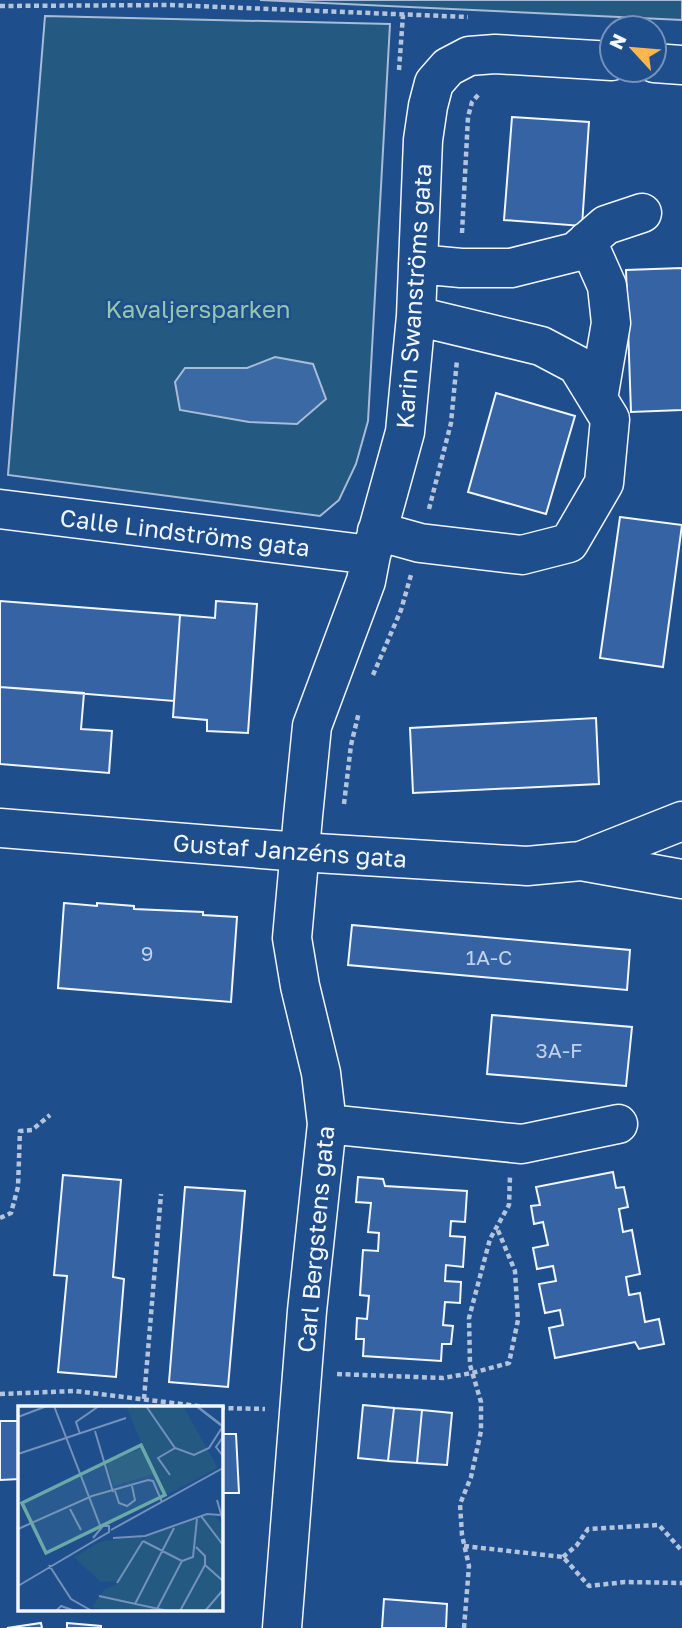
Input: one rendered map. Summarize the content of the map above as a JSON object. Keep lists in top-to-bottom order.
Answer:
{
  "streets": {
    "street": [
      "Karin Swanströms gata",
      "Calle Lindströms gata",
      "Gustaf Janzéns gata",
      "Carl Bergstens gata"
    ]
  },
  "crossings": [
    ["Karin Swanströms gata", "Calle Lindströms gata"],
    ["Karin Swanströms gata", "Gustaf Janzéns gata"],
    ["Karin Swanströms gata", "Carl Bergstens gata"],
    ["Gustaf Janzéns gata", "Carl Bergstens gata"]
  ],
  "parks": ["Kavaljersparken"],
  "house_numbers": ["9", "1A-C", "3A-F"],
  "north": "top left"
}
